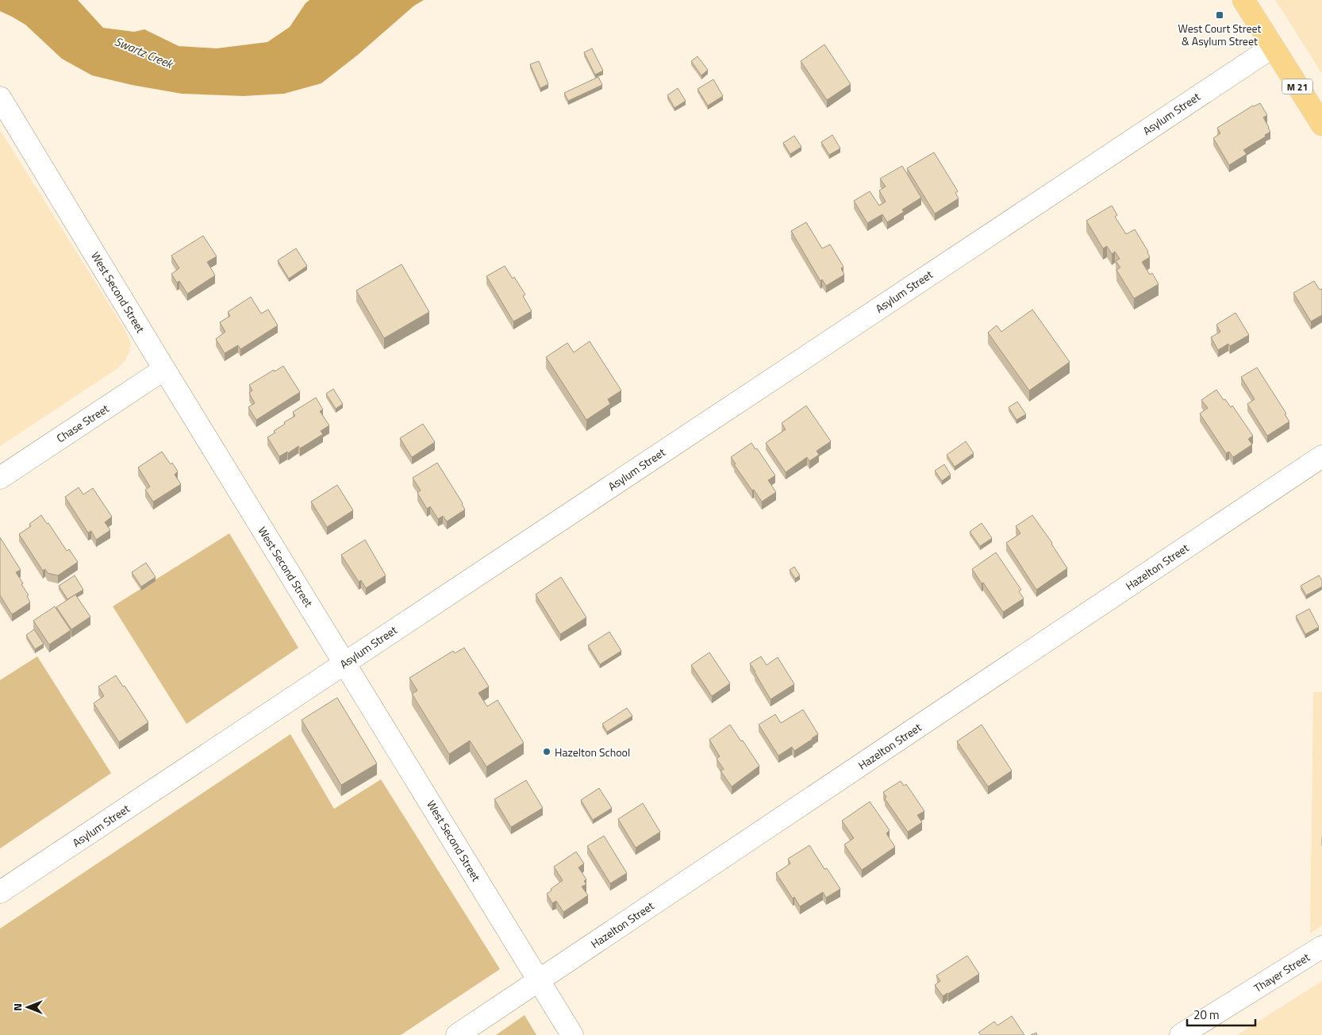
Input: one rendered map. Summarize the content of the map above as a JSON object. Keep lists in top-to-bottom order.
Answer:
{
  "streets": {
    "main road": ["M 21"],
    "street": [
      "Asylum Street",
      "West Second Street",
      "Chase Street",
      "Hazelton Street",
      "Thayer Street"
    ]
  },
  "crossings": [
    ["M 21", "Asylum Street"],
    ["Asylum Street", "West Second Street"],
    ["West Second Street", "Chase Street"],
    ["West Second Street", "Hazelton Street"]
  ],
  "water": ["Swartz Creek"],
  "places": {
    "transit": ["West Court Street & Asylum Street"],
    "other": ["Hazelton School"]
  },
  "scale_bar": "20 m",
  "north": "left"
}
